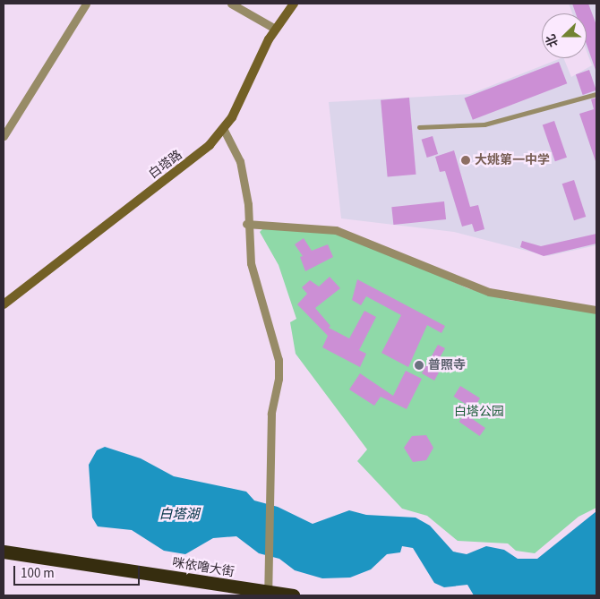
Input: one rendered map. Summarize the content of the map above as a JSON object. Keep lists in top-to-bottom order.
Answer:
{
  "streets": {
    "highway": ["咪依噜大街"],
    "street": ["白塔路"]
  },
  "water": ["白塔湖"],
  "parks": ["白塔公园"],
  "places": ["大姚第一中学", "普照寺"],
  "scale_bar": "100 m",
  "north": "left"
}
